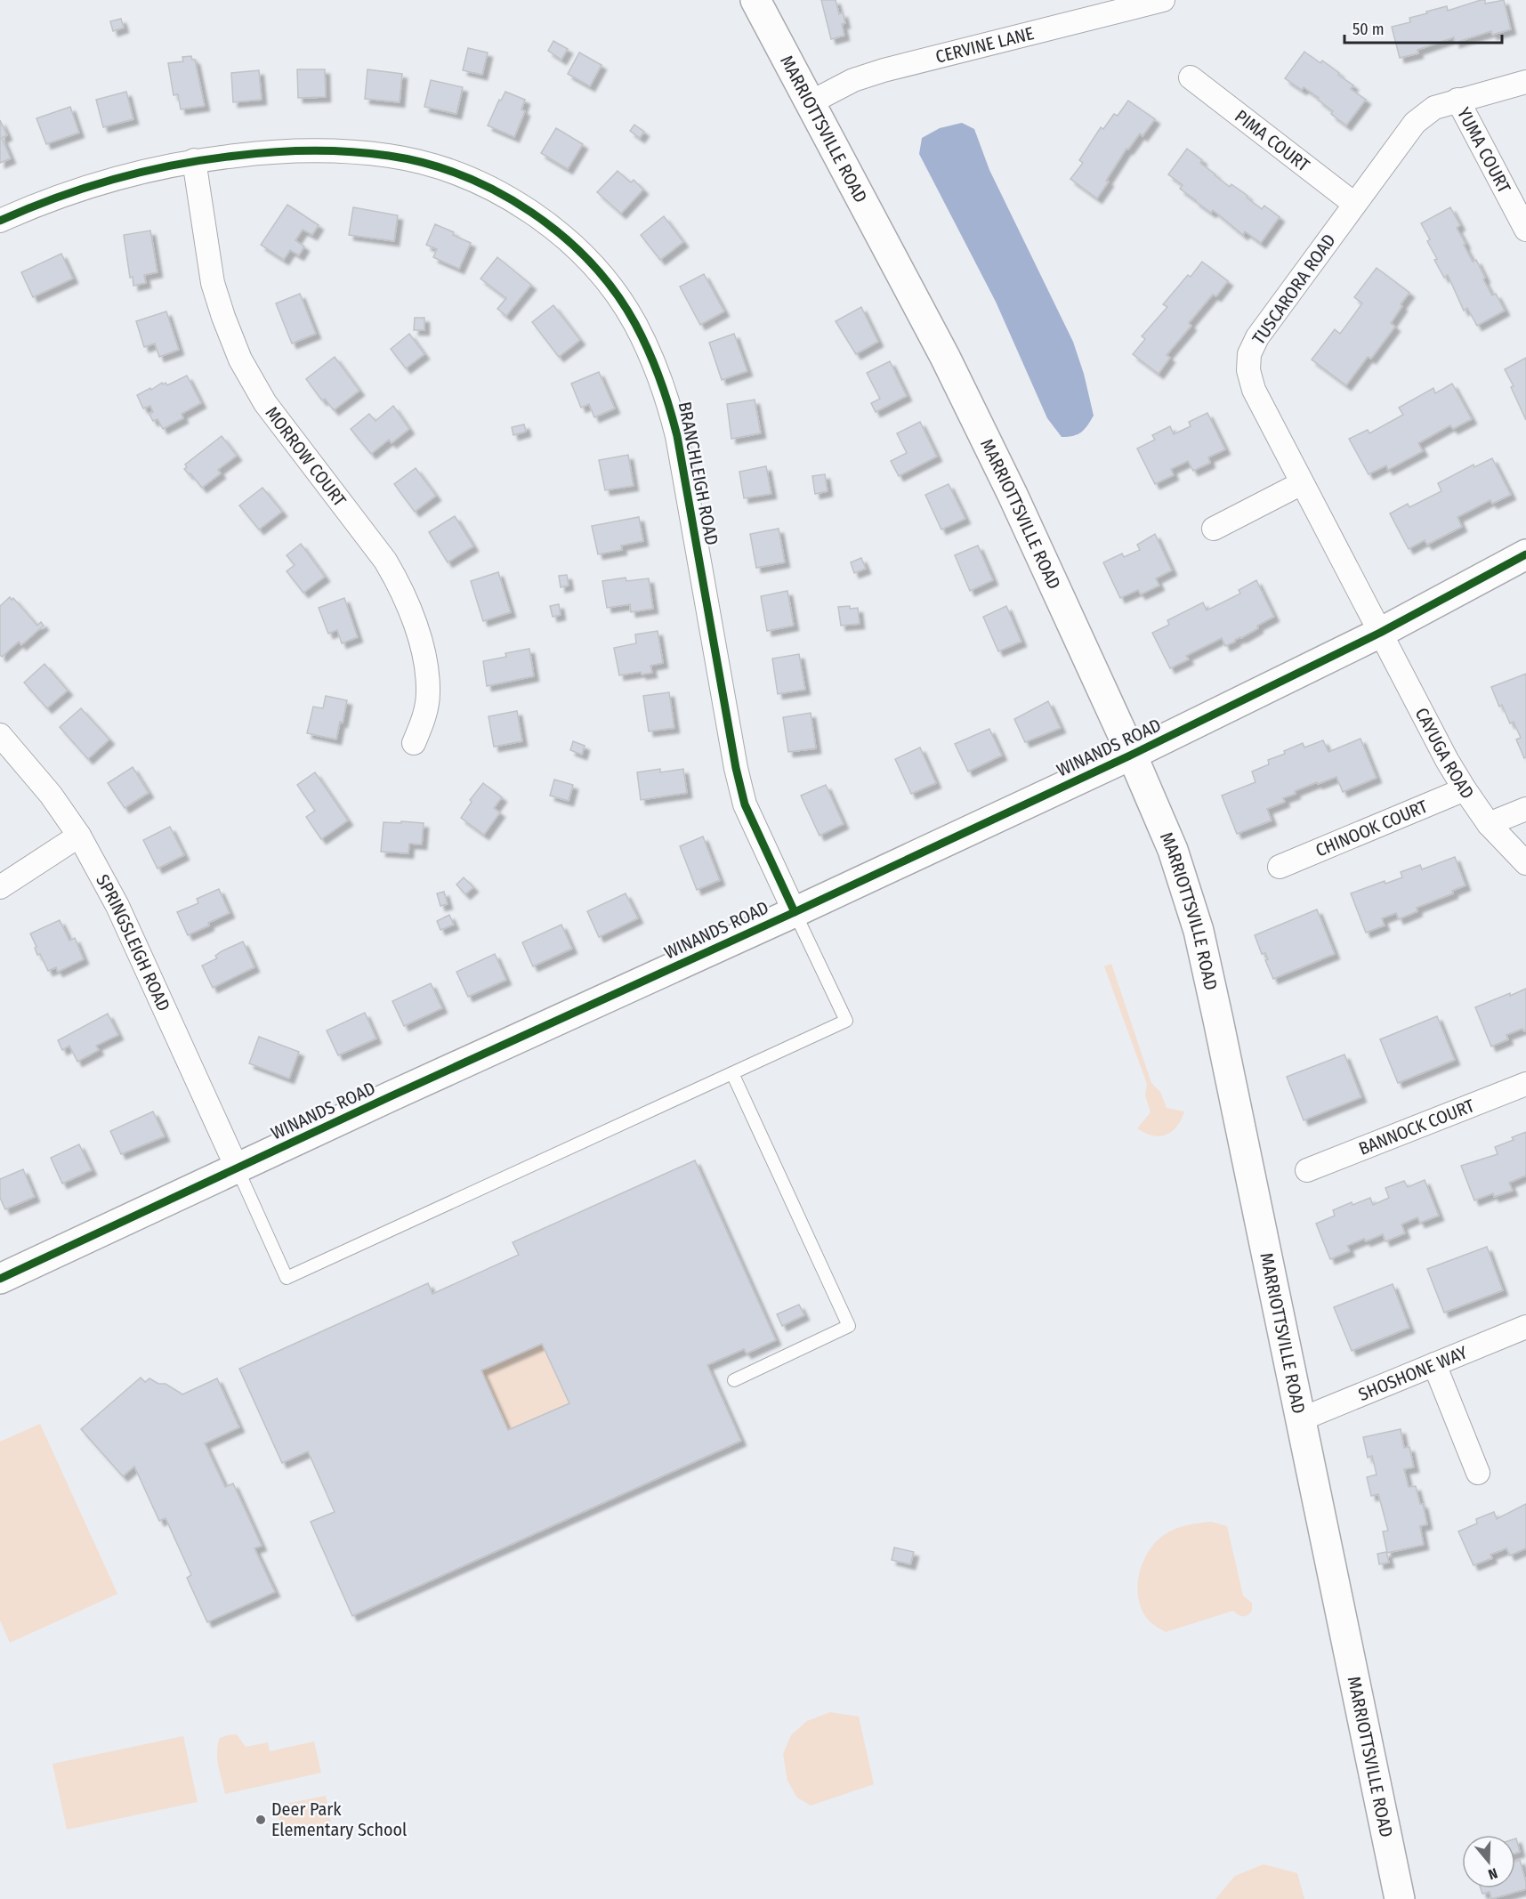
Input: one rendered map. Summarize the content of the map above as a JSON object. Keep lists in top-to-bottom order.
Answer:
{
  "streets": {
    "main road": ["MARRIOTTSVILLE ROAD", "WINANDS ROAD"],
    "street": [
      "CERVINE LANE",
      "PIMA COURT",
      "YUMA COURT",
      "TUSCARORA ROAD",
      "MORROW COURT",
      "BRANCHLEIGH ROAD",
      "CAYUGA ROAD",
      "CHINOOK COURT",
      "SPRINGSLEIGH ROAD",
      "BANNOCK COURT",
      "SHOSHONE WAY"
    ]
  },
  "crossings": [
    ["CERVINE LANE", "MARRIOTTSVILLE ROAD"],
    ["MARRIOTTSVILLE ROAD", "WINANDS ROAD"],
    ["MARRIOTTSVILLE ROAD", "SHOSHONE WAY"],
    ["PIMA COURT", "TUSCARORA ROAD"],
    ["YUMA COURT", "TUSCARORA ROAD"],
    ["TUSCARORA ROAD", "WINANDS ROAD"],
    ["TUSCARORA ROAD", "CAYUGA ROAD"],
    ["MORROW COURT", "BRANCHLEIGH ROAD"],
    ["BRANCHLEIGH ROAD", "WINANDS ROAD"],
    ["WINANDS ROAD", "CAYUGA ROAD"],
    ["WINANDS ROAD", "SPRINGSLEIGH ROAD"],
    ["CAYUGA ROAD", "CHINOOK COURT"]
  ],
  "places": ["Deer Park Elementary School"],
  "scale_bar": "50 m",
  "north": "bottom"
}
